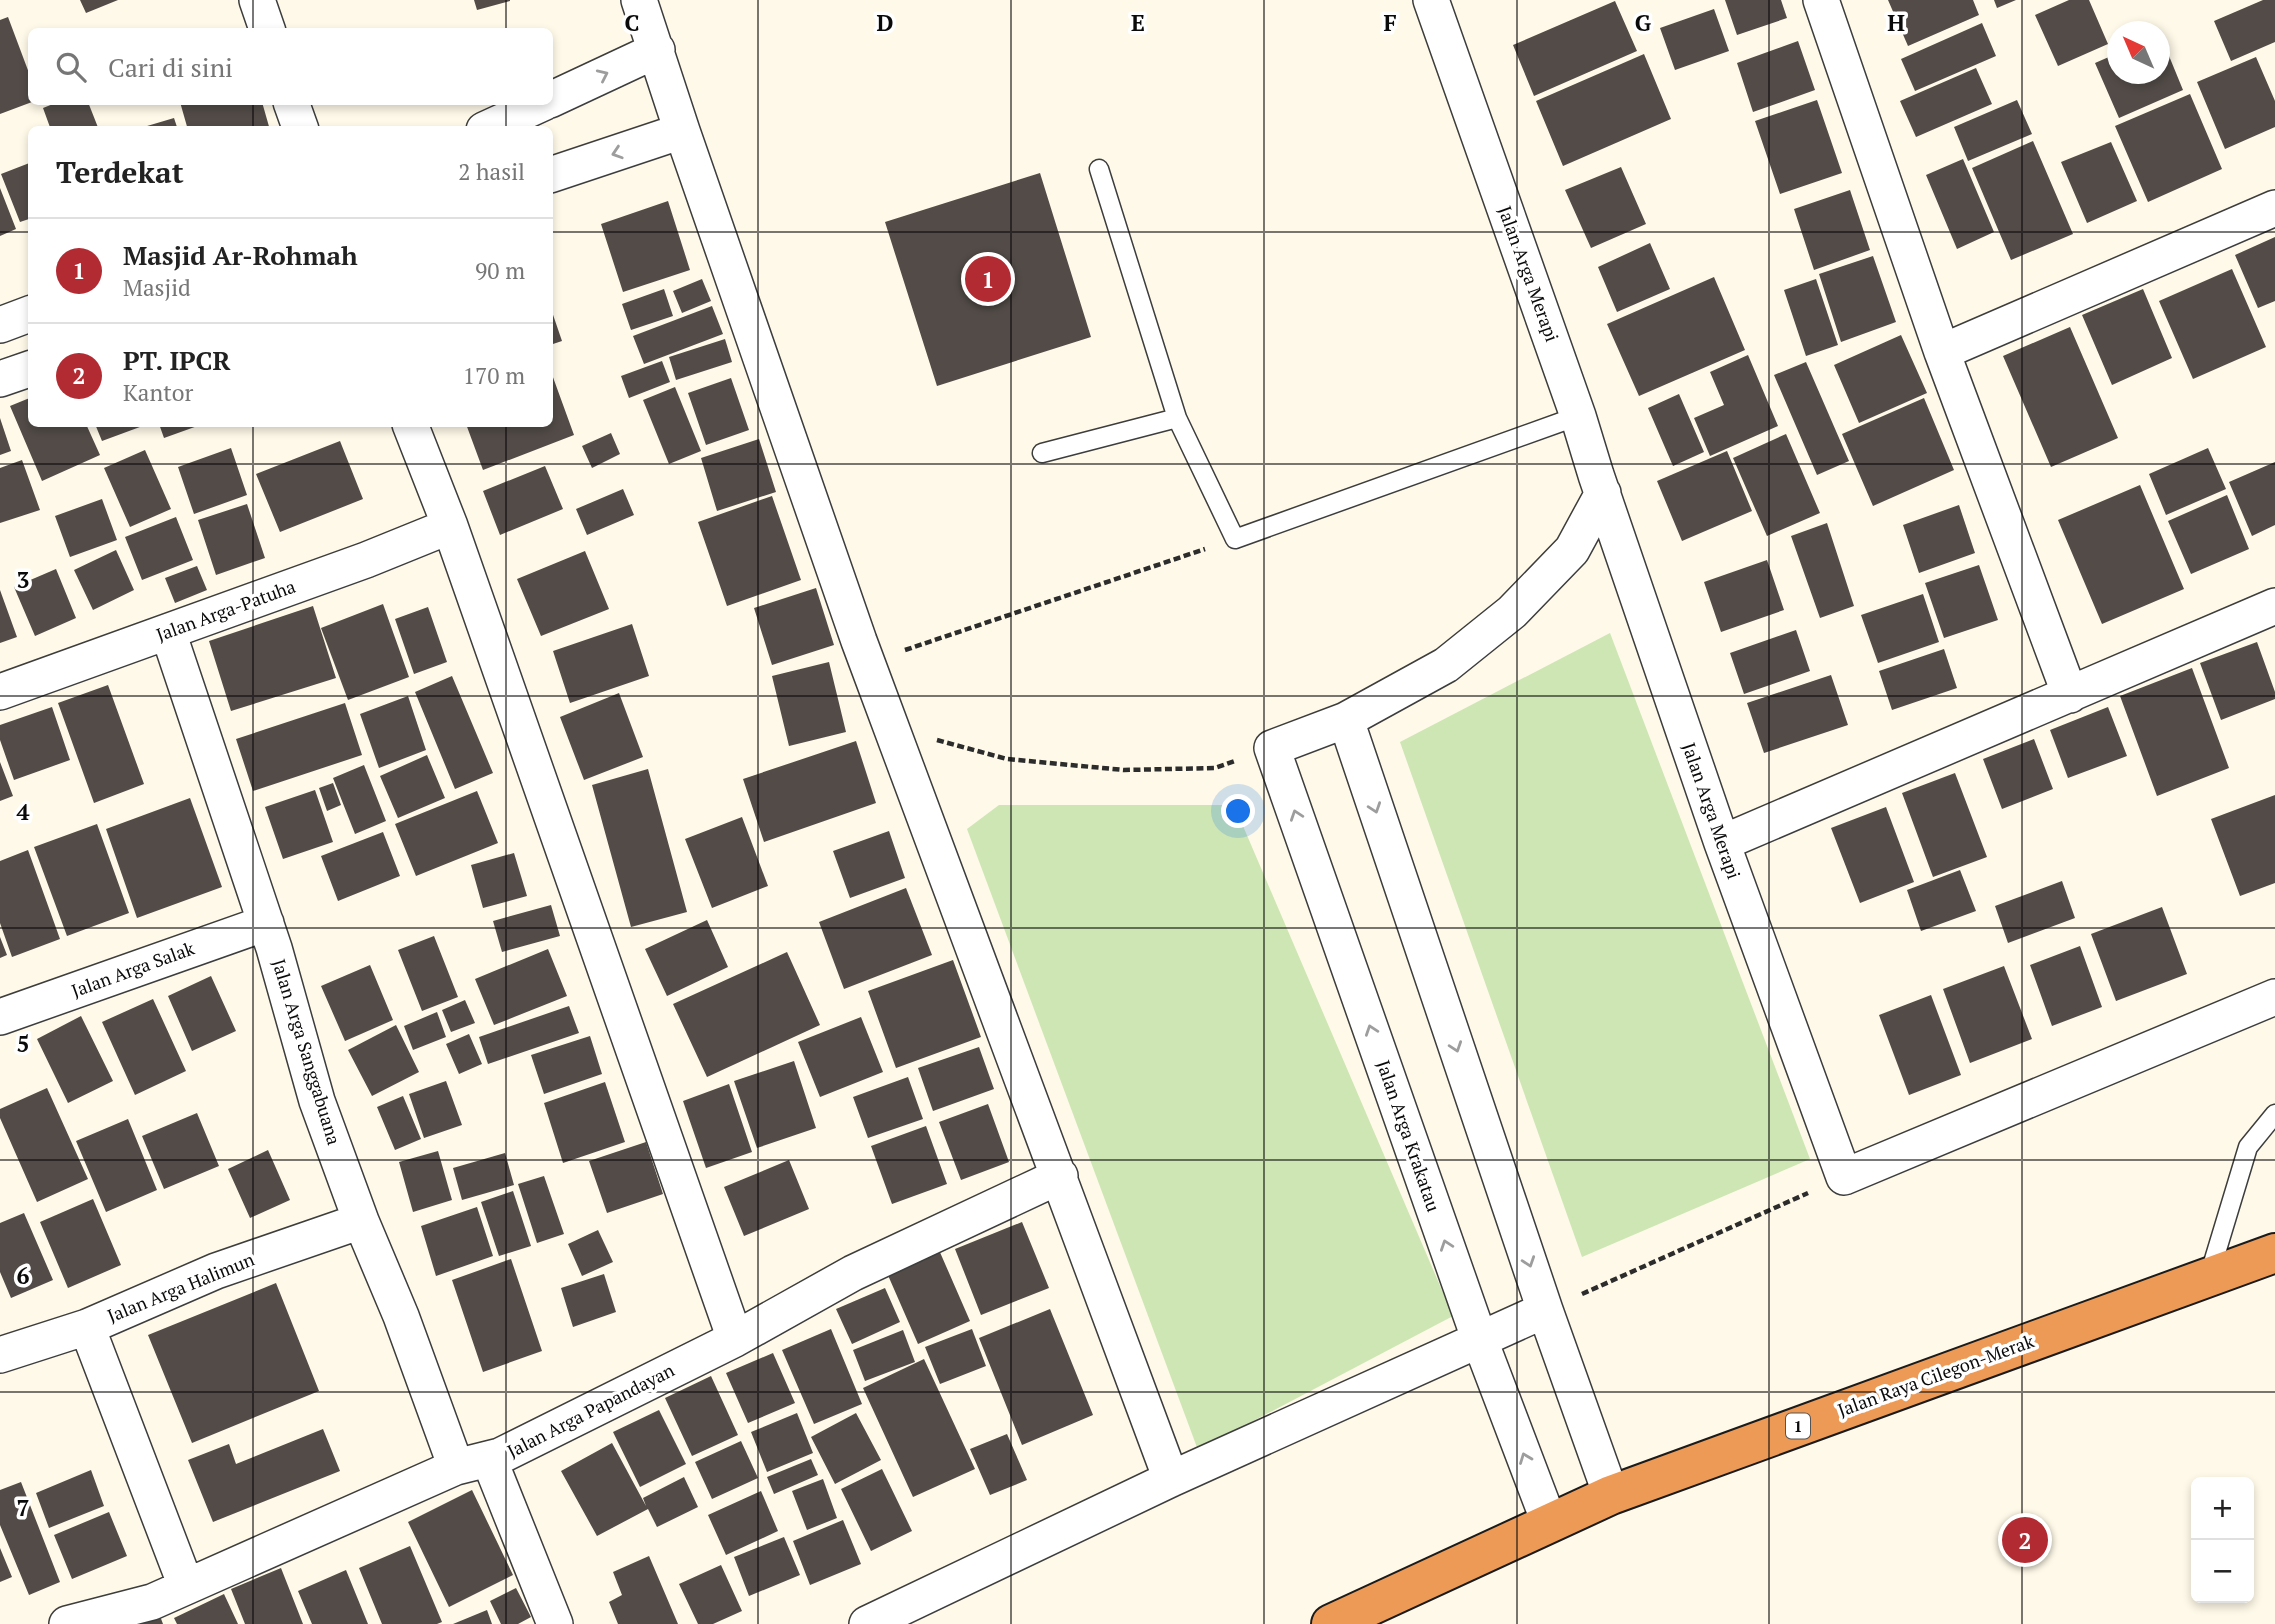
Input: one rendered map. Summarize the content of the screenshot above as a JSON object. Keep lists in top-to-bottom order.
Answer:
{
  "streets": {
    "highway": ["Jalan Raya Cilegon-Merak", "1"],
    "street": [
      "Jalan Arga Merapi",
      "Jalan Arga-Patuha",
      "Jalan Arga Salak",
      "Jalan Arga Sanggabuana",
      "Jalan Arga Krakatau",
      "Jalan Arga Halimun",
      "Jalan Arga Papandayan"
    ]
  },
  "crossings": [
    ["Jalan Arga-Patuha", "Jalan Arga Sanggabuana"],
    ["Jalan Arga Salak", "Jalan Arga Sanggabuana"],
    ["Jalan Arga Sanggabuana", "Jalan Arga Halimun"],
    ["Jalan Arga Sanggabuana", "Jalan Arga Papandayan"],
    ["Jalan Arga Krakatau", "Jalan Raya Cilegon-Merak"]
  ],
  "north": "top left",
  "page": {
    "search": "Cari di sini",
    "heading": ["Terdekat", "2 hasil"],
    "list": [
      {
        "mark": "1",
        "name": "Masjid Ar-Rohmah",
        "note": "Masjid",
        "value": "90 m"
      },
      {
        "mark": "2",
        "name": "PT. IPCR",
        "note": "Kantor",
        "value": "170 m"
      }
    ],
    "pins": ["1", "2"],
    "map_buttons": ["+", "−"]
  },
  "grid": {
    "columns": [
      "C",
      "D",
      "E",
      "F",
      "G",
      "H"
    ],
    "rows": [
      "3",
      "4",
      "5",
      "6",
      "7"
    ]
  }
}
